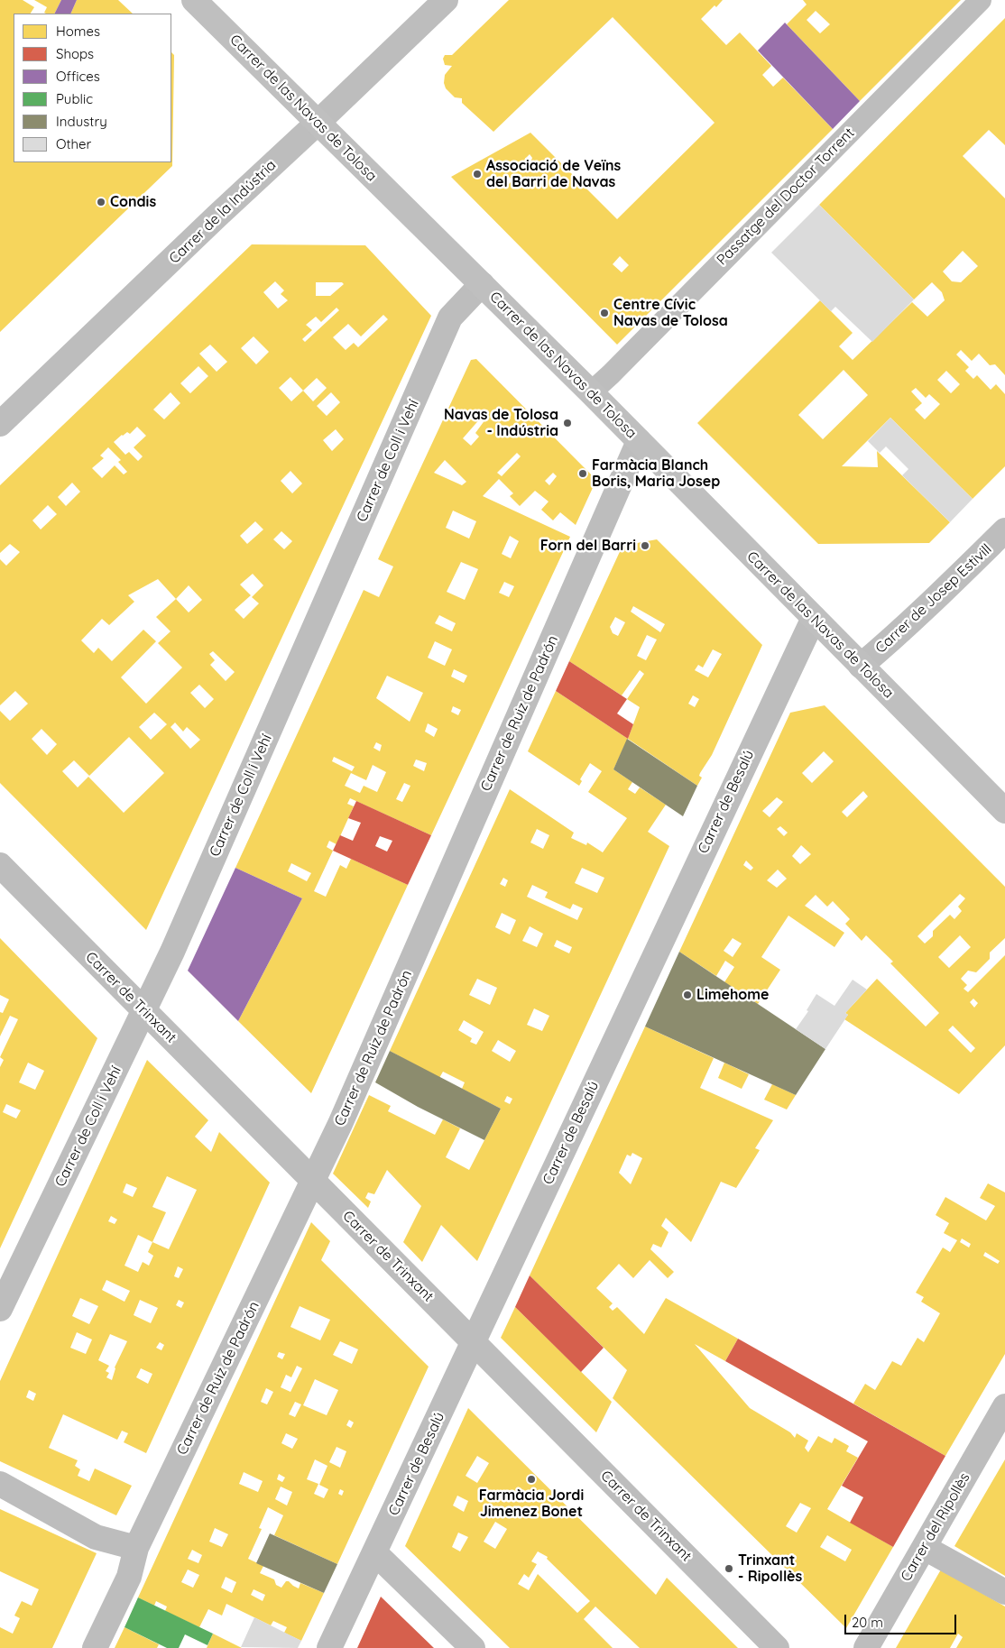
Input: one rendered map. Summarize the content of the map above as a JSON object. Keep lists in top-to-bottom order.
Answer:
{
  "streets": {
    "main road": ["Carrer de las Navas de Tolosa"],
    "street": [
      "Carrer de la Indústria",
      "Carrer de Coll i Vehí",
      "Carrer de Josep Estivill",
      "Carrer de Ruiz de Padrón",
      "Carrer de Besalú",
      "Carrer de Trinxant",
      "Carrer del Ripollès"
    ],
    "lane": ["Passatge del Doctor Torrent"]
  },
  "crossings": [
    ["Carrer de las Navas de Tolosa", "Passatge del Doctor Torrent"],
    ["Carrer de las Navas de Tolosa", "Carrer de la Indústria"],
    ["Carrer de las Navas de Tolosa", "Carrer de Coll i Vehí"],
    ["Carrer de las Navas de Tolosa", "Carrer de Josep Estivill"],
    ["Carrer de las Navas de Tolosa", "Carrer de Ruiz de Padrón"],
    ["Carrer de las Navas de Tolosa", "Carrer de Besalú"],
    ["Carrer de Coll i Vehí", "Carrer de Trinxant"],
    ["Carrer de Ruiz de Padrón", "Carrer de Trinxant"],
    ["Carrer de Besalú", "Carrer de Trinxant"]
  ],
  "places": [
    "Associació de Veïns del Barri de Navas",
    "Condis",
    "Centre Cívic Navas de Tolosa",
    "Navas de Tolosa - Indústria",
    "Farmàcia Blanch Boris, Maria Josep",
    "Forn del Barri",
    "Limehome",
    "Farmàcia Jordi Jimenez Bonet",
    "Trinxant - Ripollès"
  ],
  "legend": [
    "Homes",
    "Shops",
    "Offices",
    "Public",
    "Industry",
    "Other"
  ],
  "scale_bar": "20 m"
}
